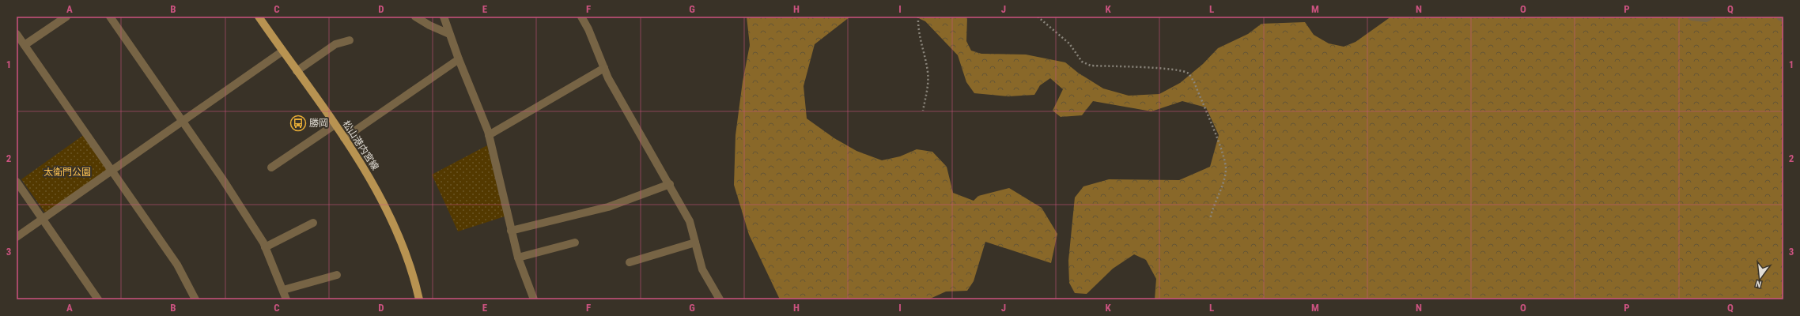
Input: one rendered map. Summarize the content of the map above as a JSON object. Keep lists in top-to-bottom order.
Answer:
{
  "streets": {
    "main road": ["松山港内宮線"]
  },
  "parks": ["太衛門公園"],
  "places": {
    "bus stop": ["勝岡"]
  },
  "north": "bottom",
  "grid": {
    "columns": [
      "A",
      "B",
      "C",
      "D",
      "E",
      "F",
      "G",
      "H",
      "I",
      "J",
      "K",
      "L",
      "M",
      "N",
      "O",
      "P",
      "Q"
    ],
    "rows": ["1", "2", "3"]
  }
}
